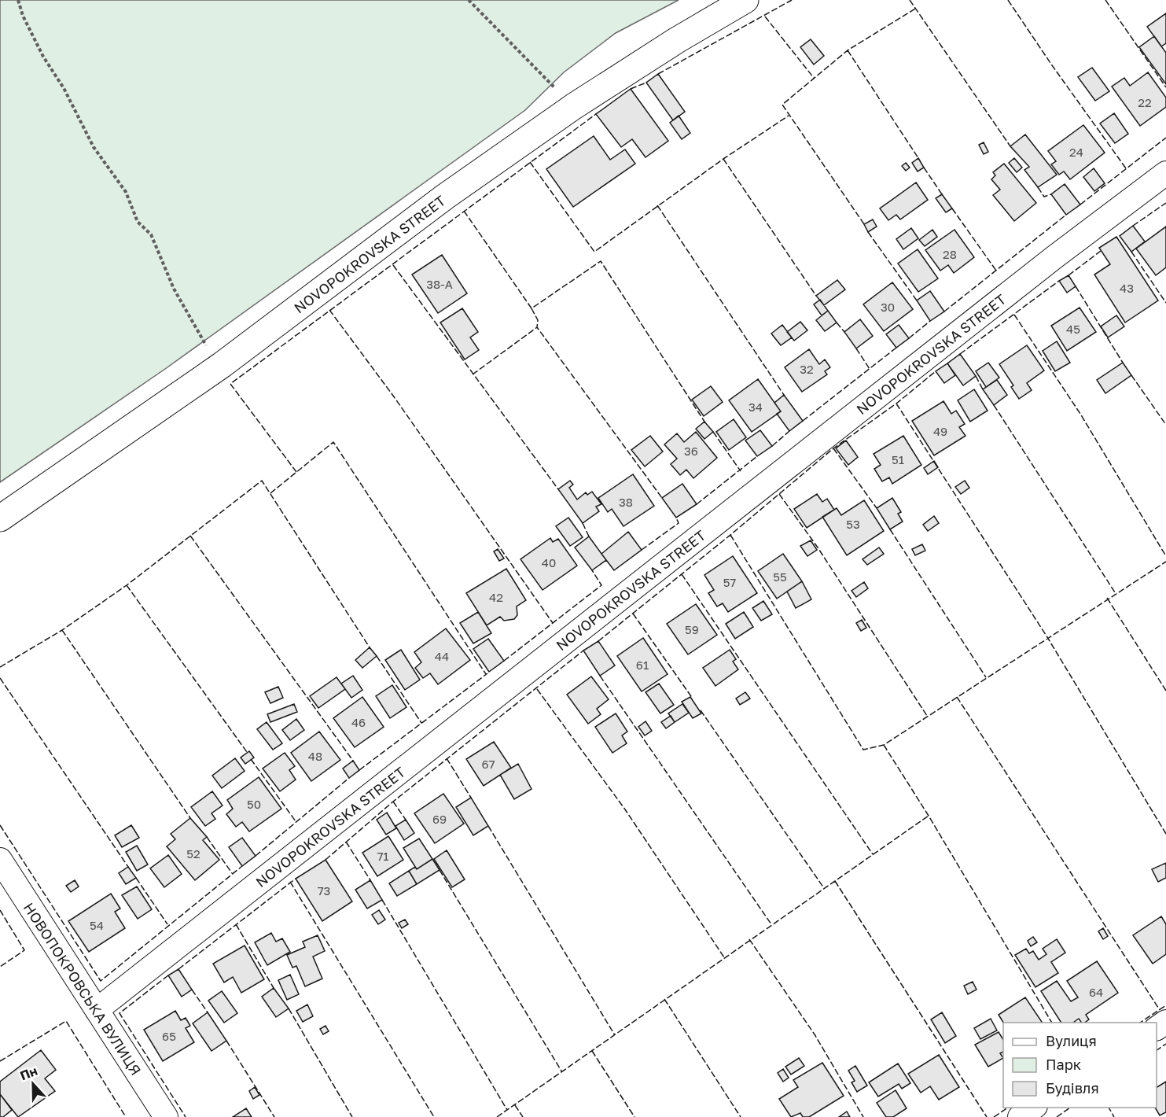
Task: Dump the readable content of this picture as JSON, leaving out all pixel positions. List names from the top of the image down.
{
  "streets": {
    "street": ["NOVOPOKROVSKA STREET", "НОВОПОКРОВСЬКА ВУЛИЦЯ"]
  },
  "crossings": [
    ["NOVOPOKROVSKA STREET", "НОВОПОКРОВСЬКА ВУЛИЦЯ"]
  ],
  "house_numbers": [
    "22",
    "24",
    "28",
    "38-А",
    "43",
    "30",
    "45",
    "32",
    "34",
    "49",
    "36",
    "51",
    "38",
    "53",
    "40",
    "55",
    "57",
    "42",
    "59",
    "44",
    "61",
    "46",
    "48",
    "67",
    "50",
    "69",
    "52",
    "71",
    "73",
    "54",
    "64",
    "65"
  ],
  "legend": ["Вулиця", "Парк", "Будівля"],
  "north": "top"
}
